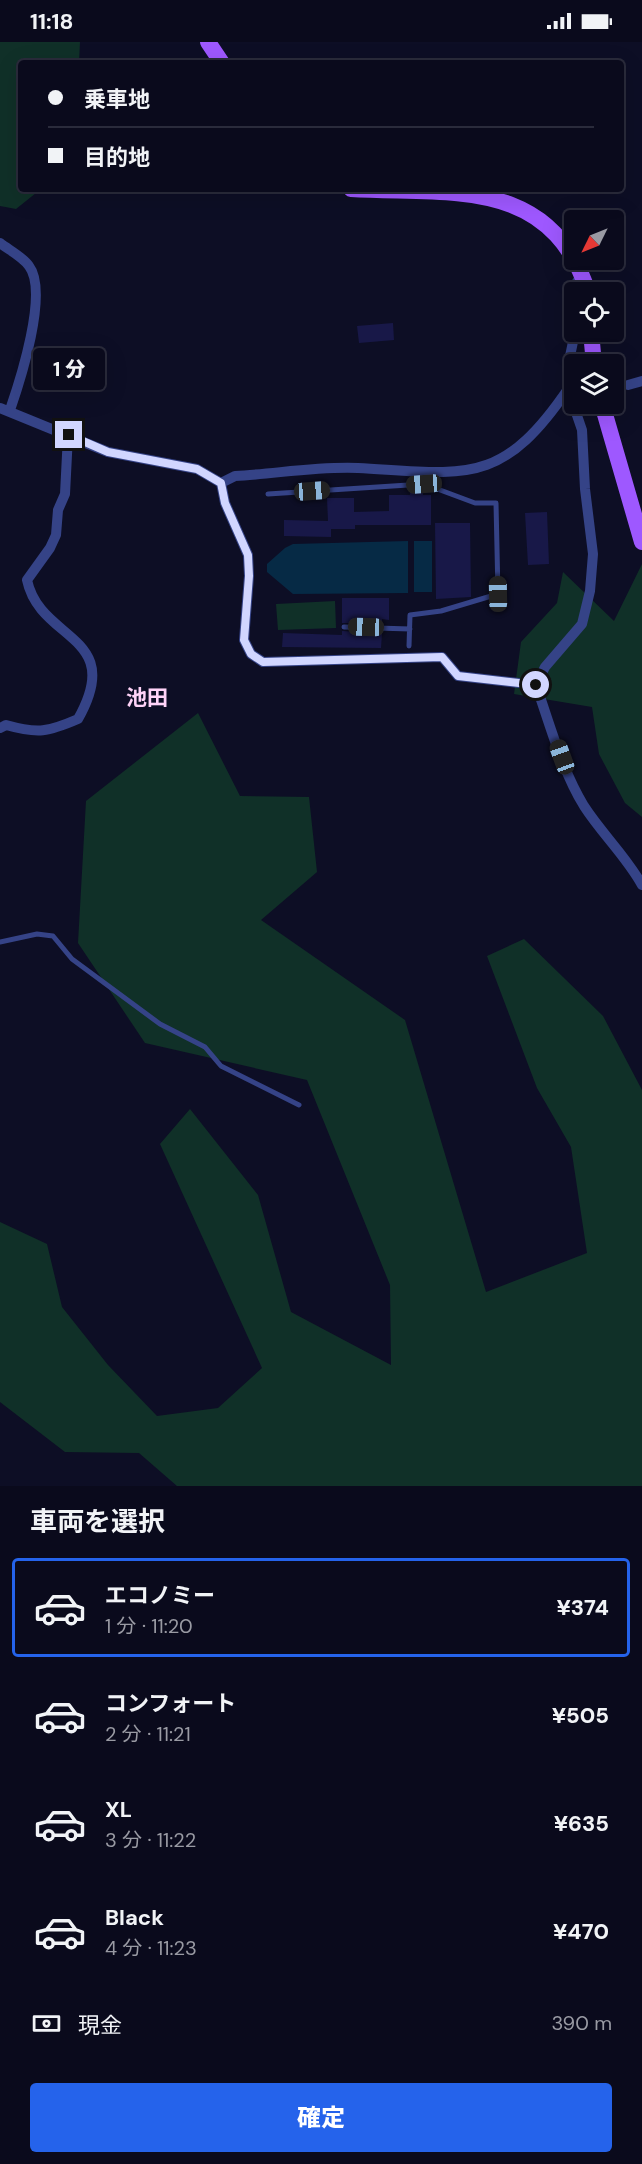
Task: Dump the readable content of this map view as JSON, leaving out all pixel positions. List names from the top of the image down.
{
  "districts": ["池田"],
  "north": "bottom left",
  "page": {
    "status": "11:18",
    "banner": ["乗車地", "目的地"],
    "bubble": "1 分",
    "heading": "車両を選択",
    "list": [
      {
        "name": "エコノミー",
        "note": "1 分 · 11:20",
        "value": "¥374"
      },
      {
        "name": "コンフォート",
        "note": "2 分 · 11:21",
        "value": "¥505"
      },
      {
        "name": "XL",
        "note": "3 分 · 11:22",
        "value": "¥635"
      },
      {
        "name": "Black",
        "note": "4 分 · 11:23",
        "value": "¥470"
      }
    ],
    "pay": ["現金", "390 m"],
    "buttons": "確定"
  }
}
